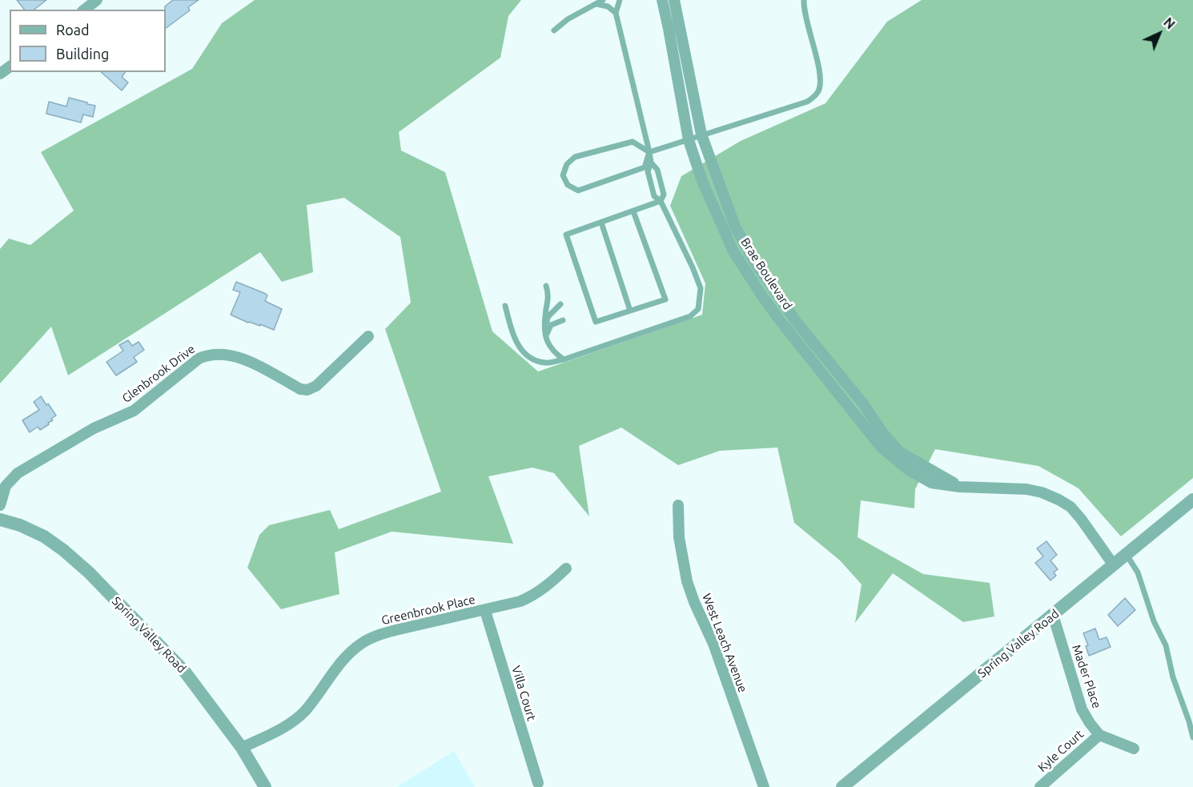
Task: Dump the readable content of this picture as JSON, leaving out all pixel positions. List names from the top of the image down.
{
  "streets": {
    "street": [
      "Brae Boulevard",
      "Glenbrook Drive",
      "Greenbrook Place",
      "Spring Valley Road",
      "West Leach Avenue",
      "Mader Place",
      "Villa Court",
      "Kyle Court"
    ]
  },
  "crossings": [
    ["Brae Boulevard", "Spring Valley Road"],
    ["Greenbrook Place", "Spring Valley Road"],
    ["Greenbrook Place", "Villa Court"],
    ["Spring Valley Road", "Mader Place"],
    ["Mader Place", "Kyle Court"]
  ],
  "legend": ["Road", "Building"],
  "north": "top right"
}
